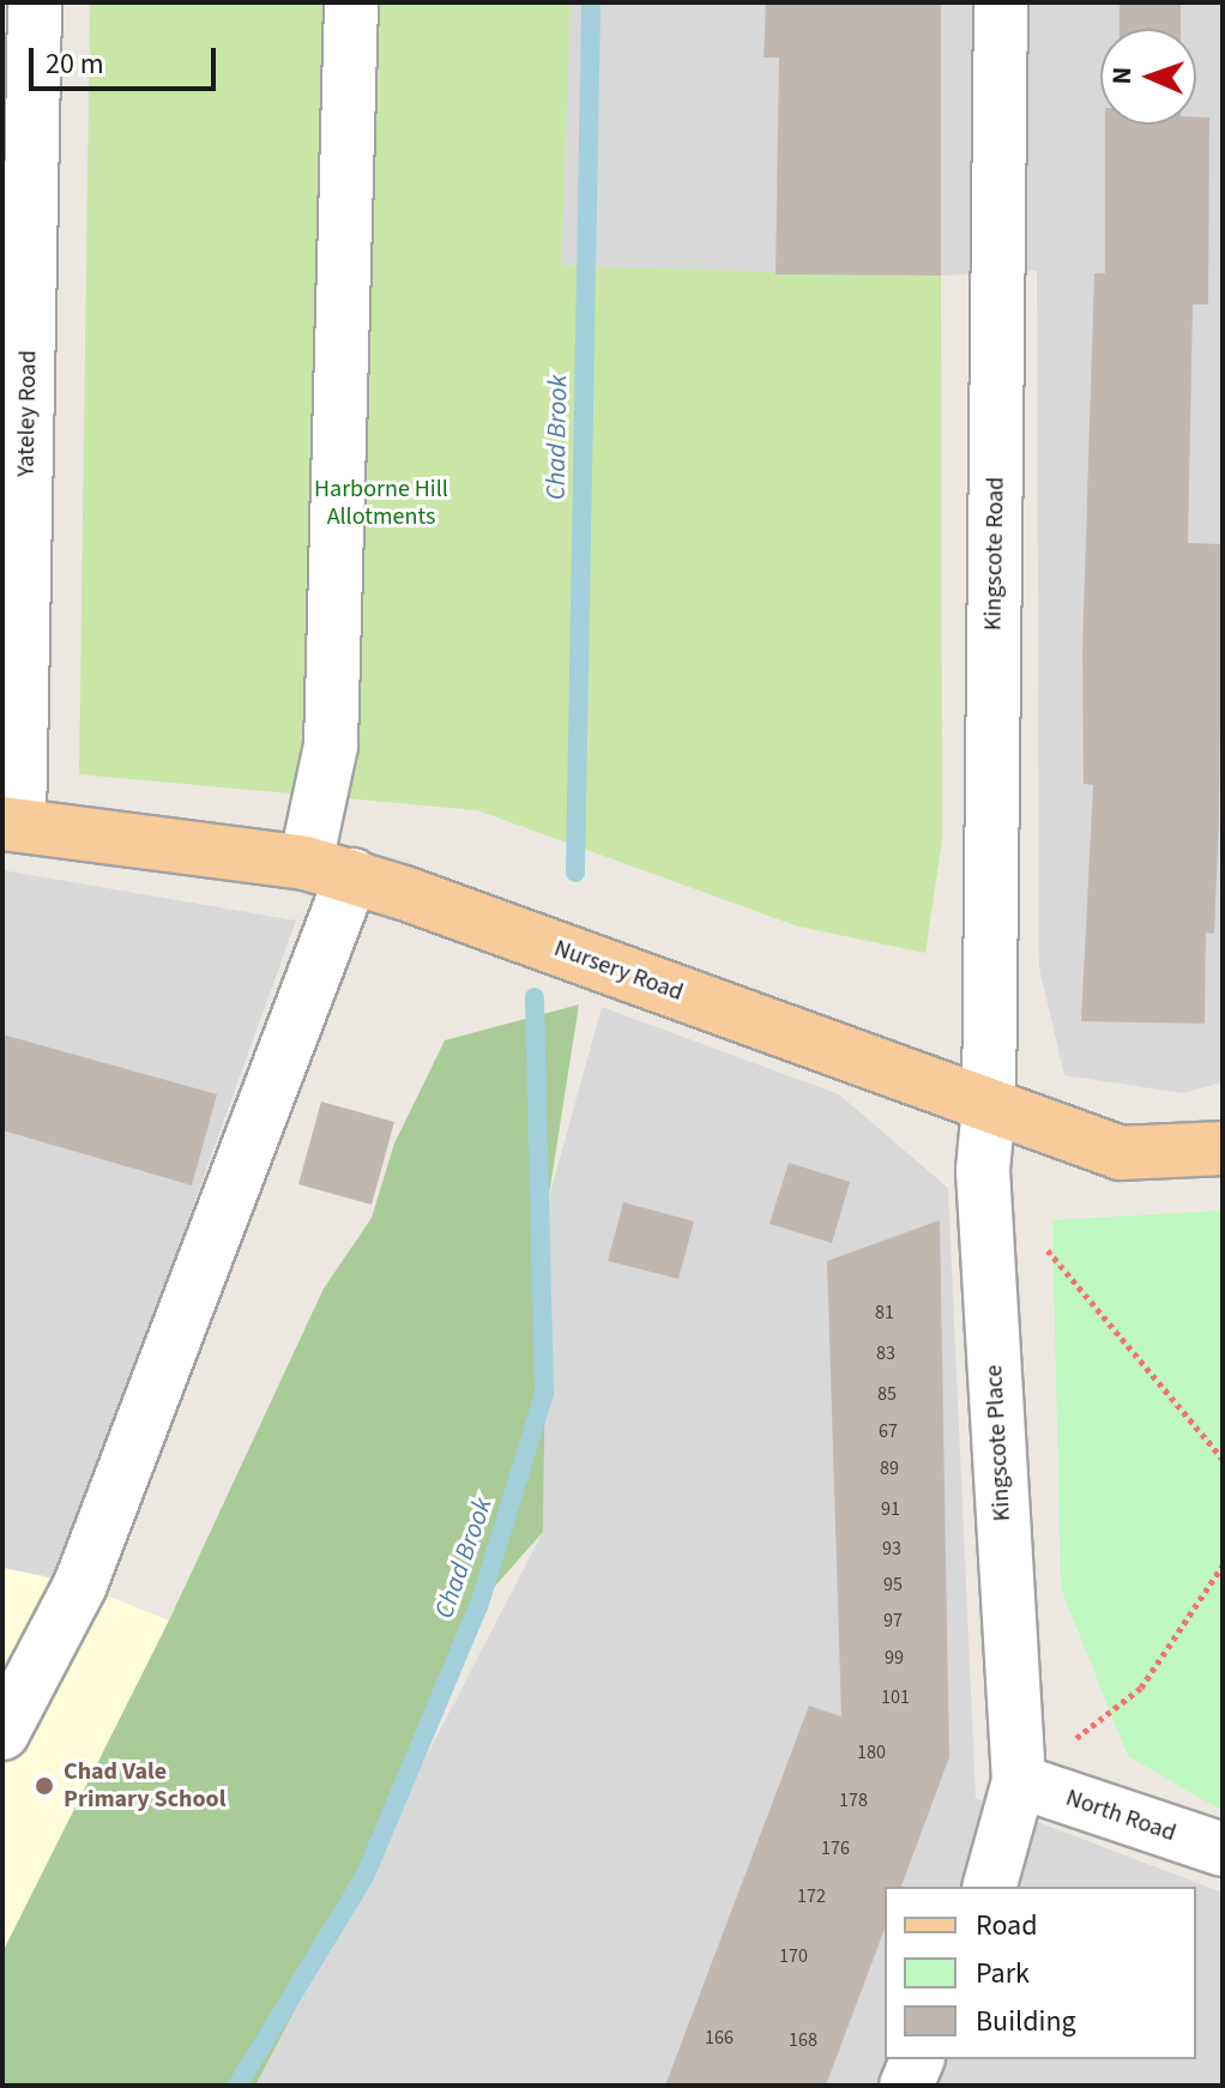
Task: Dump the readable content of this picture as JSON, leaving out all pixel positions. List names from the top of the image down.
{
  "streets": {
    "main road": ["Nursery Road"],
    "street": [
      "Yateley Road",
      "Kingscote Road",
      "Kingscote Place",
      "North Road"
    ]
  },
  "crossings": [
    ["Yateley Road", "Nursery Road"],
    ["Kingscote Road", "Nursery Road"],
    ["Kingscote Road", "Kingscote Place"],
    ["Nursery Road", "Kingscote Place"],
    ["Kingscote Place", "North Road"]
  ],
  "water": ["Chad Brook"],
  "parks": ["Harborne Hill Allotments"],
  "places": ["Chad Vale Primary School"],
  "house_numbers": [
    "81",
    "83",
    "85",
    "67",
    "89",
    "91",
    "93",
    "95",
    "97",
    "99",
    "101",
    "180",
    "178",
    "176",
    "172",
    "170",
    "166",
    "168"
  ],
  "legend": ["Road", "Park", "Building"],
  "scale_bar": "20 m",
  "north": "left"
}
